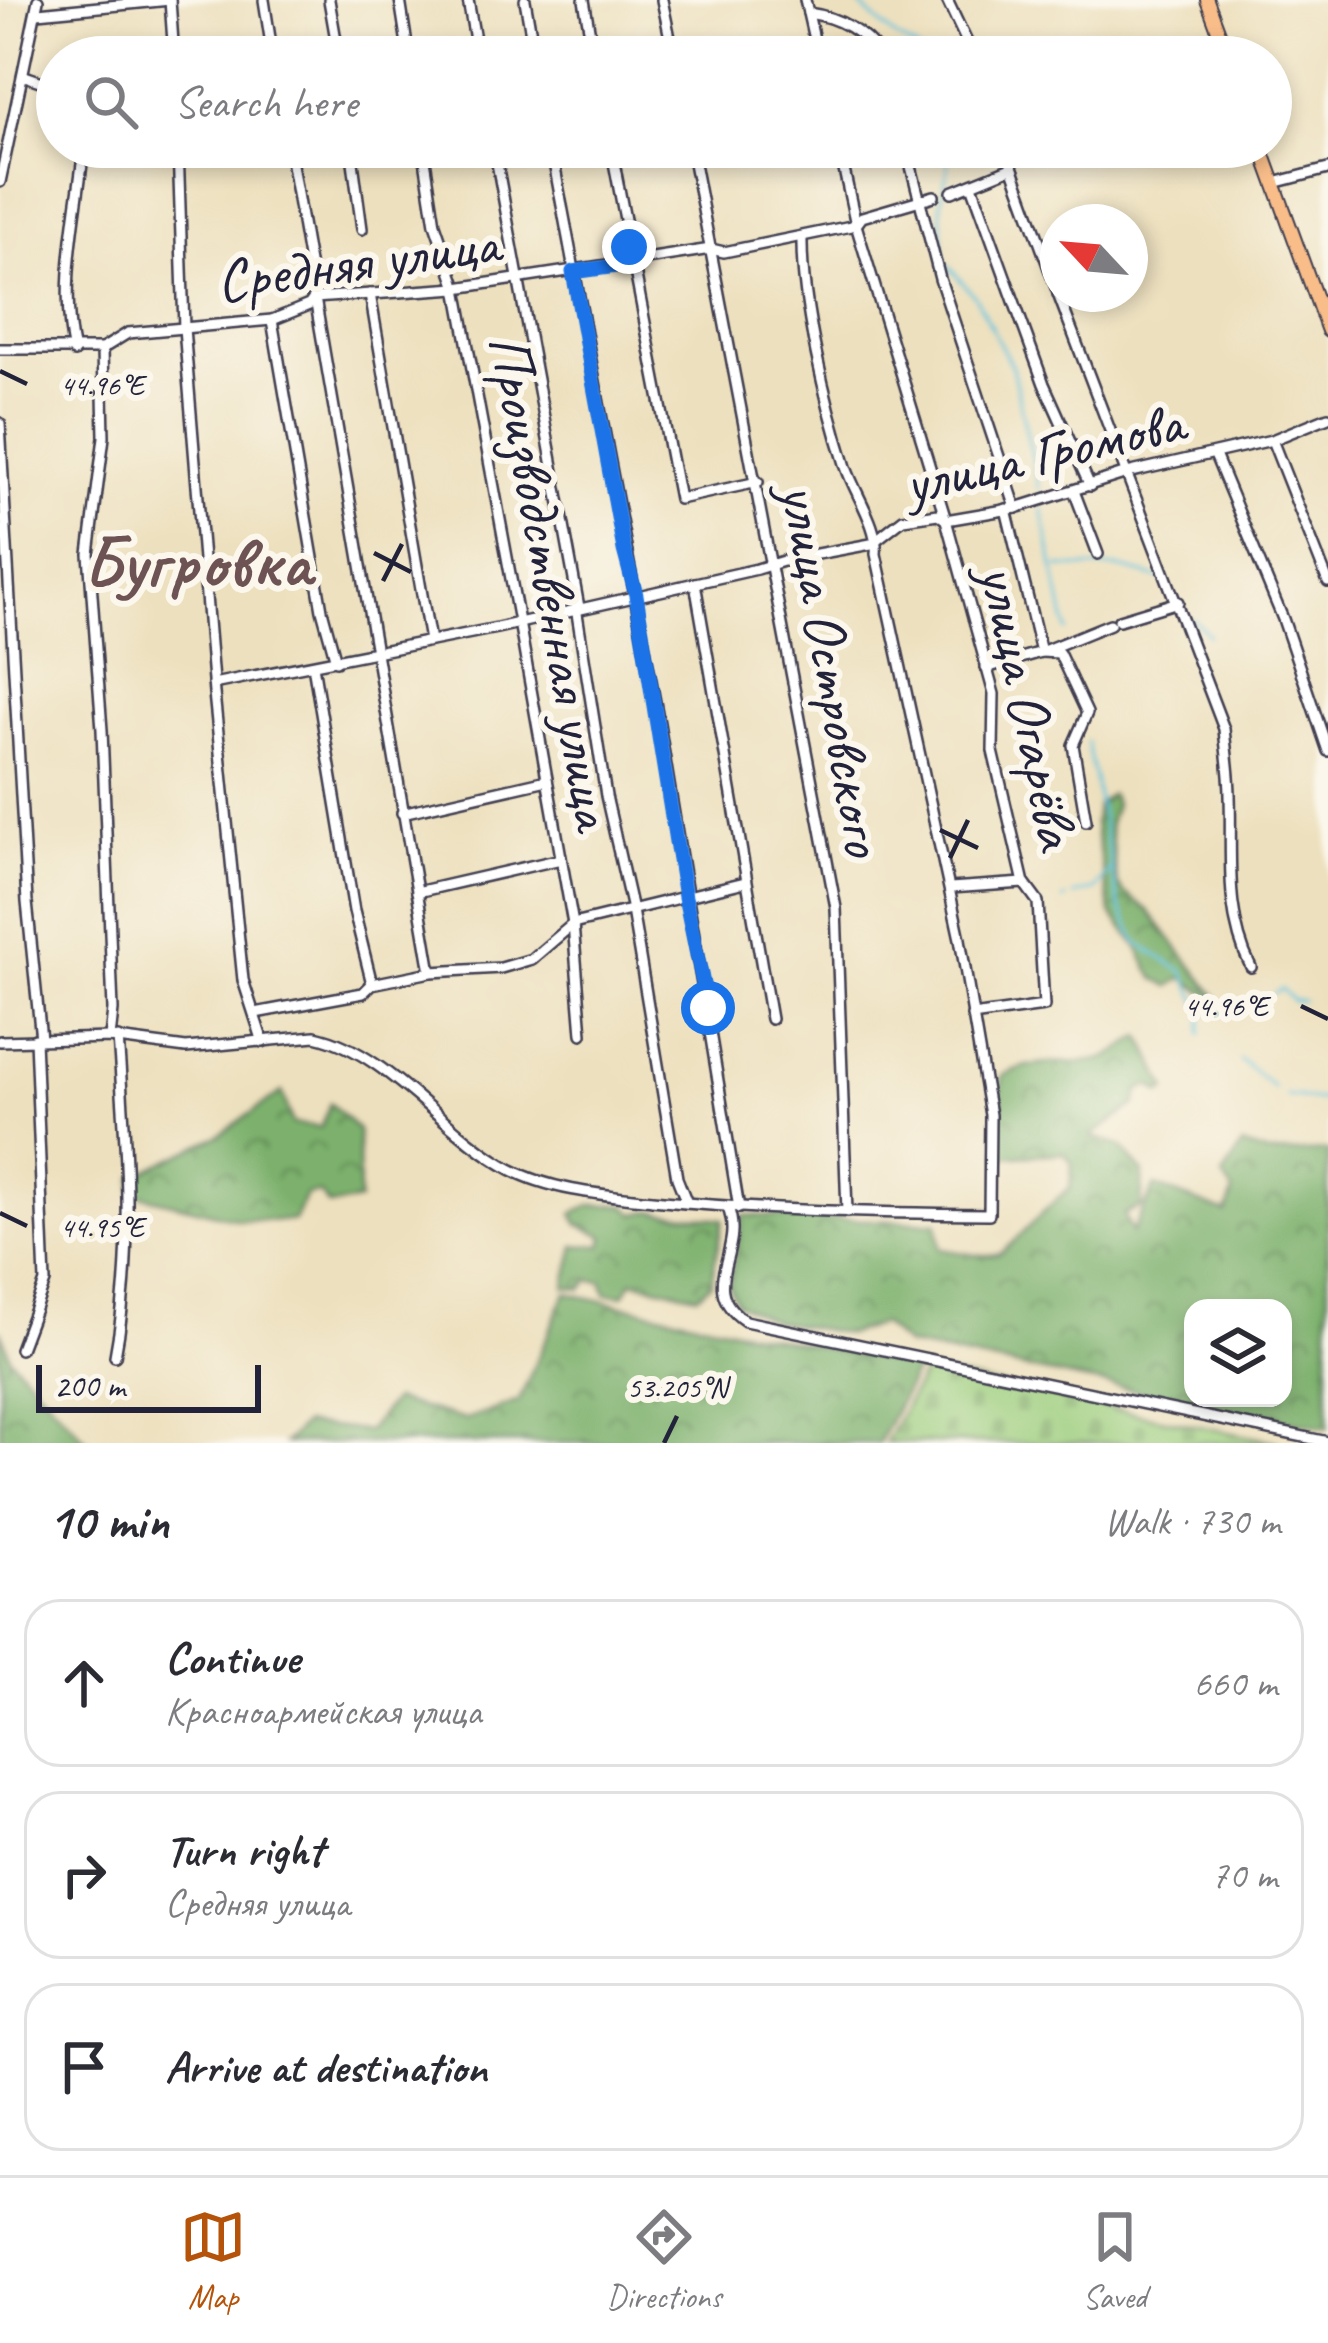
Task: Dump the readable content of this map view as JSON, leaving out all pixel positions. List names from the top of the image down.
{
  "streets": {
    "street": [
      "Средняя улица",
      "улица Громова",
      "Производственная улица",
      "улица Островского",
      "улица Огарёва"
    ]
  },
  "crossings": [
    ["Средняя улица", "Производственная улица"],
    ["Средняя улица", "улица Островского"],
    ["Средняя улица", "улица Огарёва"],
    ["улица Громова", "Производственная улица"],
    ["улица Громова", "улица Островского"],
    ["улица Громова", "улица Огарёва"]
  ],
  "districts": ["Бугровка"],
  "scale_bar": "200 m",
  "north": "top left",
  "page": {
    "search": "Search here",
    "scale": "200 m",
    "heading": ["10 min", "Walk · 730 m"],
    "list": [
      ["Continue", "Красноармейская улица", "660 m"],
      ["Turn right", "Средняя улица", "70 m"],
      "Arrive at destination"
    ],
    "nav": ["Map", "Directions", "Saved"]
  },
  "coordinates": ["44.96°E", "44.95°E", "53.205°N"]
}
